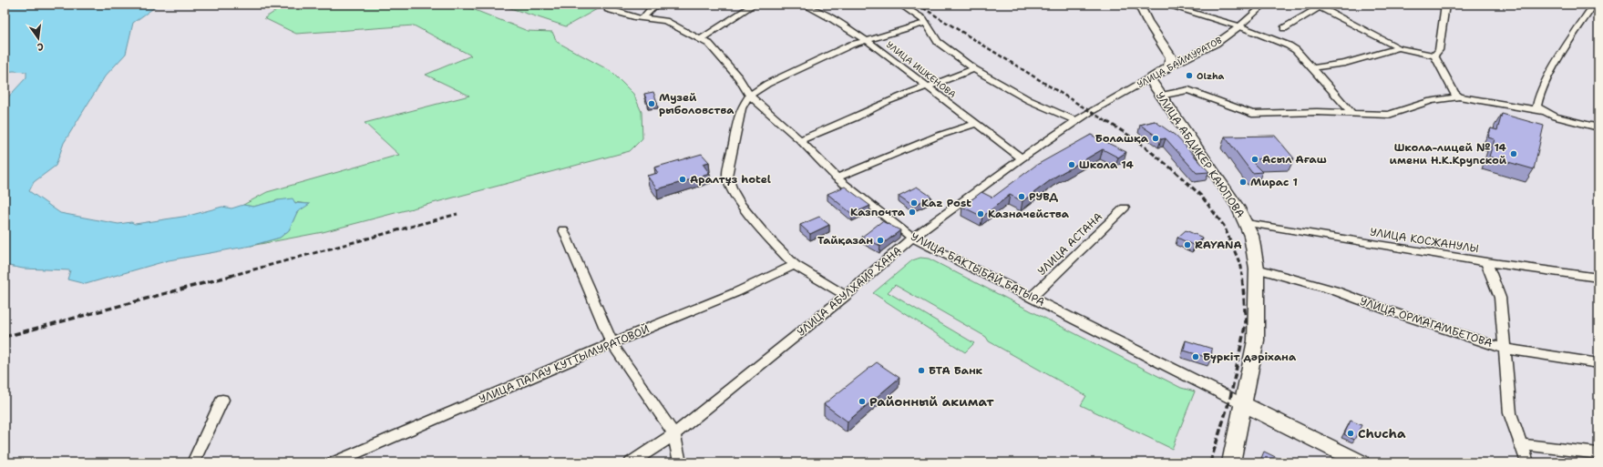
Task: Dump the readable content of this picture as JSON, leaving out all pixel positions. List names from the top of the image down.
{
  "streets": {
    "street": [
      "УЛИЦА БАЙМУРАТОВ",
      "УЛИЦА ИШКЕНОВА",
      "УЛИЦА АБДИКЕР КАЮПОВА",
      "УЛИЦА КОСЖАНУЛЫ",
      "УЛИЦА АСТАНА",
      "УЛИЦА БАКТЫБАЙ БАТЫРА",
      "УЛИЦА АБУЛХАИР ХАНА",
      "УЛИЦА ОРМАГАМБЕТОВА",
      "УЛИЦА ПАЛАУ КУТТЫМУРАТОВОЙ"
    ]
  },
  "crossings": [
    ["УЛИЦА БАЙМУРАТОВ", "УЛИЦА АБДИКЕР КАЮПОВА"],
    ["УЛИЦА БАЙМУРАТОВ", "УЛИЦА АБУЛХАИР ХАНА"],
    ["УЛИЦА ИШКЕНОВА", "УЛИЦА АБУЛХАИР ХАНА"],
    ["УЛИЦА АБДИКЕР КАЮПОВА", "УЛИЦА КОСЖАНУЛЫ"],
    ["УЛИЦА АБДИКЕР КАЮПОВА", "УЛИЦА БАКТЫБАЙ БАТЫРА"],
    ["УЛИЦА АБДИКЕР КАЮПОВА", "УЛИЦА ОРМАГАМБЕТОВА"],
    ["УЛИЦА АСТАНА", "УЛИЦА БАКТЫБАЙ БАТЫРА"],
    ["УЛИЦА БАКТЫБАЙ БАТЫРА", "УЛИЦА АБУЛХАИР ХАНА"]
  ],
  "places": [
    "Olzha",
    "Музей рыболовства",
    "Болашқа",
    "Школа-лицей № 14 имени Н.К.Крупской",
    "Асыл Ағаш",
    "Школа 14",
    "Аралтұз hotel",
    "Мирас 1",
    "РУВД",
    "Kaz Post",
    "Казпочта",
    "Казначейства",
    "Тайқазан",
    "RAYANA",
    "Бүркіт дәріхана",
    "БТА Банк",
    "Районный акимат",
    "Chucha"
  ],
  "north": "bottom"
}
